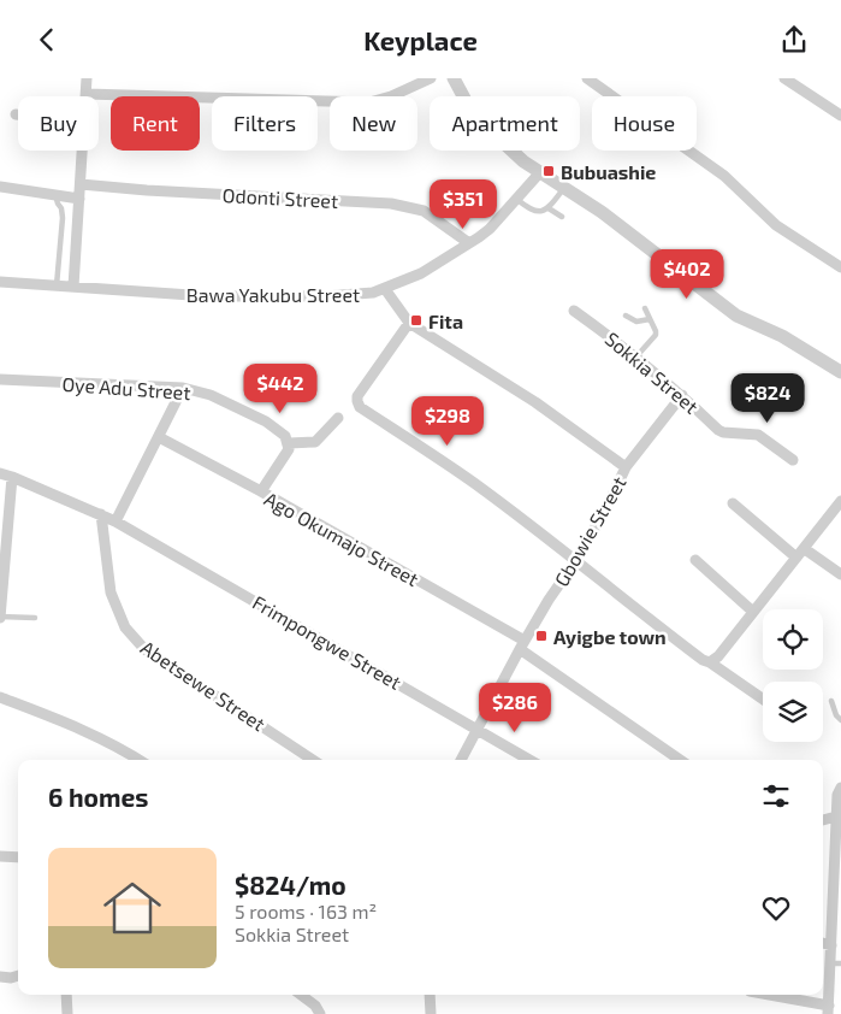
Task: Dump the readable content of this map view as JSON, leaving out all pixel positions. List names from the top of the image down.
{
  "streets": {
    "street": [
      "Odonti Street",
      "Bawa Yakubu Street",
      "Sokkia Street",
      "Oye Adu Street",
      "Gbowie Street",
      "Ago Okumajo Street",
      "Frimpongwe Street",
      "Abetsewe Street"
    ]
  },
  "crossings": [
    ["Odonti Street", "Bawa Yakubu Street"],
    ["Bawa Yakubu Street", "Gbowie Street"],
    ["Gbowie Street", "Ago Okumajo Street"],
    ["Gbowie Street", "Frimpongwe Street"],
    ["Frimpongwe Street", "Abetsewe Street"]
  ],
  "places": {
    "transit": ["Bubuashie", "Fita", "Ayigbe town"]
  },
  "page": {
    "header": "Keyplace",
    "chip": [
      "Buy",
      "Rent",
      "Filters",
      "New",
      "Apartment",
      "House"
    ],
    "price": [
      "$351",
      "$402",
      "$442",
      "$824",
      "$298",
      "$286"
    ],
    "heading": "6 homes",
    "list": [
      {
        "name": "$824/mo",
        "note": "5 rooms · 163 m² · Sokkia Street"
      }
    ]
  }
}
